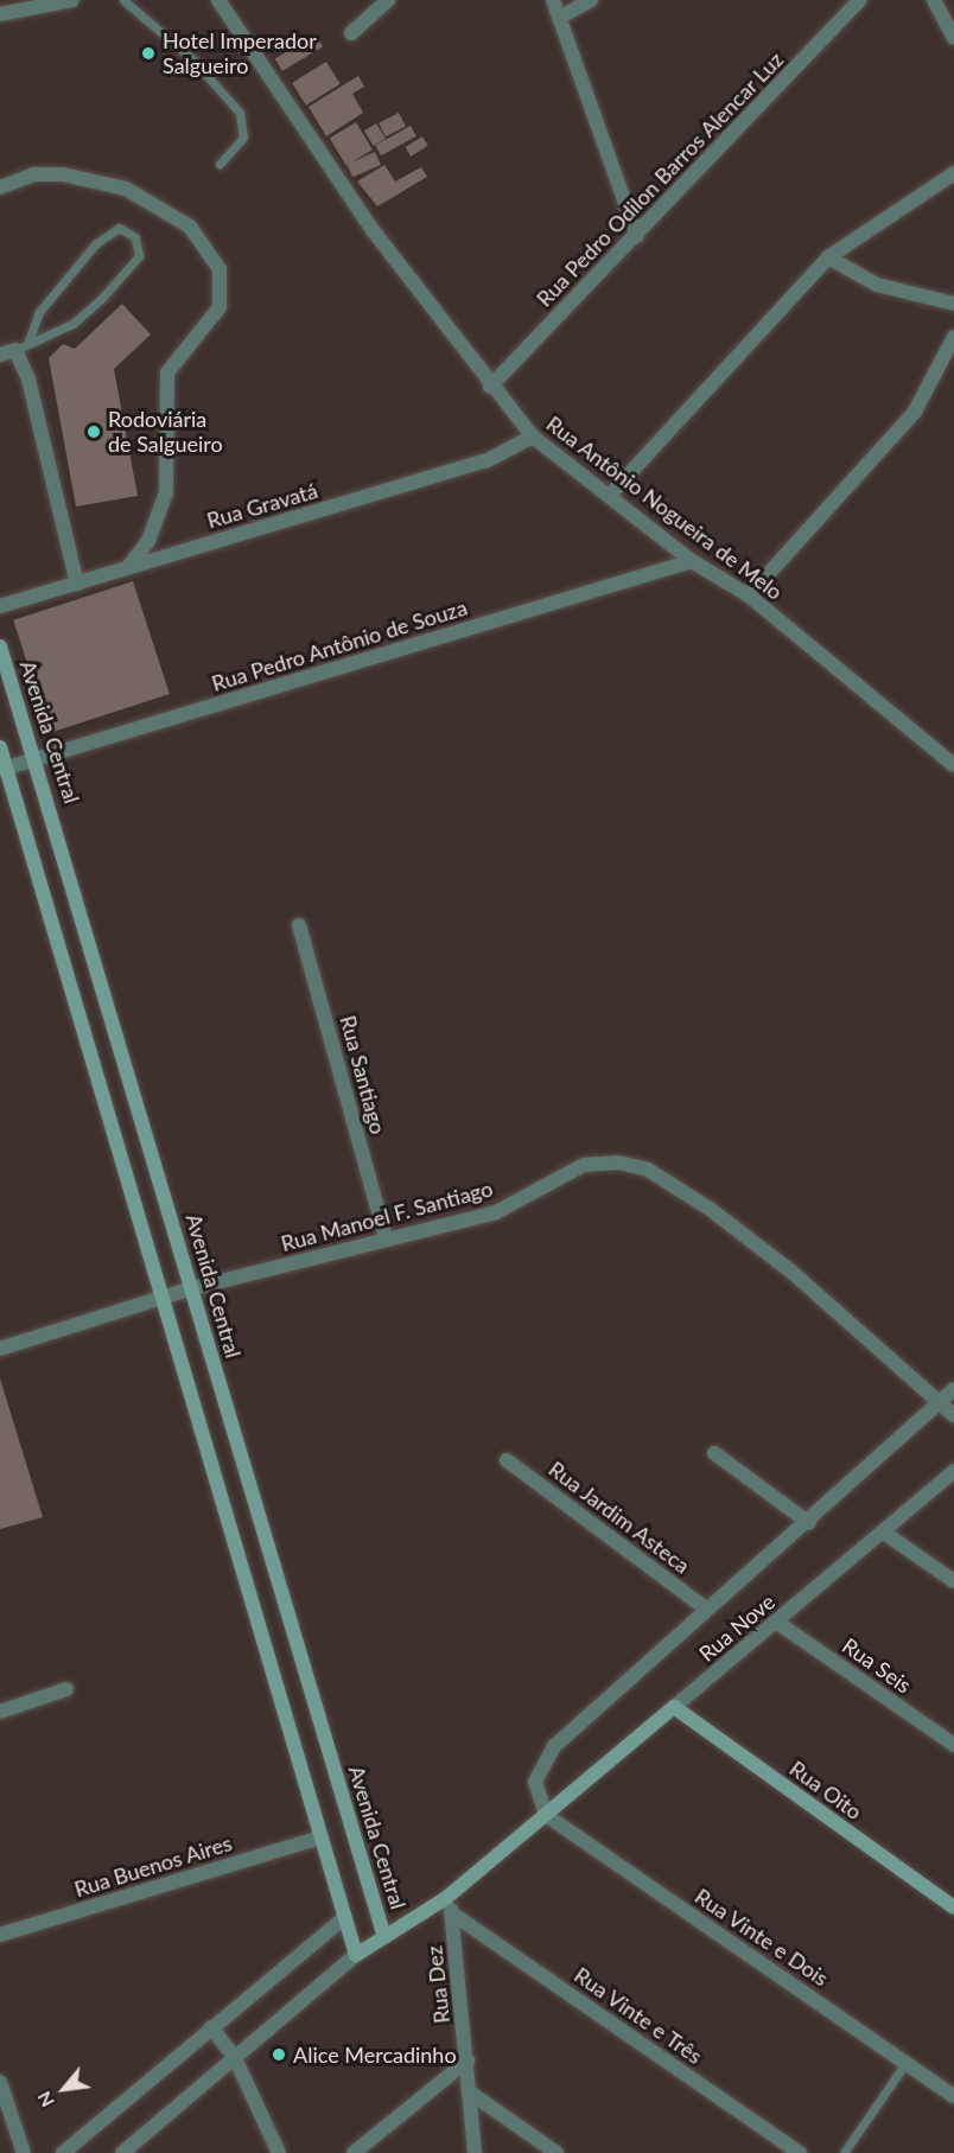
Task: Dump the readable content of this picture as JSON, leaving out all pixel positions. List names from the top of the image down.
{
  "streets": {
    "street": [
      "Rua Pedro Odilon Barros Alencar Luz",
      "Rua Gravatá",
      "Rua Antônio Nogueira de Melo",
      "Rua Pedro Antônio de Souza",
      "Avenida Central",
      "Rua Santiago",
      "Rua Manoel F. Santiago",
      "Rua Jardim Asteca",
      "Rua Nove",
      "Rua Seis",
      "Rua Oito",
      "Rua Buenos Aires",
      "Rua Vinte e Dois",
      "Rua Dez",
      "Rua Vinte e Três"
    ]
  },
  "crossings": [
    ["Rua Pedro Odilon Barros Alencar Luz", "Rua Antônio Nogueira de Melo"],
    ["Rua Gravatá", "Rua Antônio Nogueira de Melo"],
    ["Rua Antônio Nogueira de Melo", "Rua Pedro Antônio de Souza"],
    ["Rua Pedro Antônio de Souza", "Avenida Central"],
    ["Avenida Central", "Rua Manoel F. Santiago"],
    ["Avenida Central", "Rua Nove"],
    ["Rua Santiago", "Rua Manoel F. Santiago"],
    ["Rua Manoel F. Santiago", "Rua Nove"],
    ["Rua Jardim Asteca", "Rua Nove"],
    ["Rua Nove", "Rua Seis"],
    ["Rua Nove", "Rua Oito"],
    ["Rua Nove", "Rua Vinte e Dois"],
    ["Rua Nove", "Rua Dez"],
    ["Rua Dez", "Rua Vinte e Três"]
  ],
  "places": ["Hotel Imperador Salgueiro", "Rodoviária de Salgueiro", "Alice Mercadinho"],
  "north": "bottom left"
}
